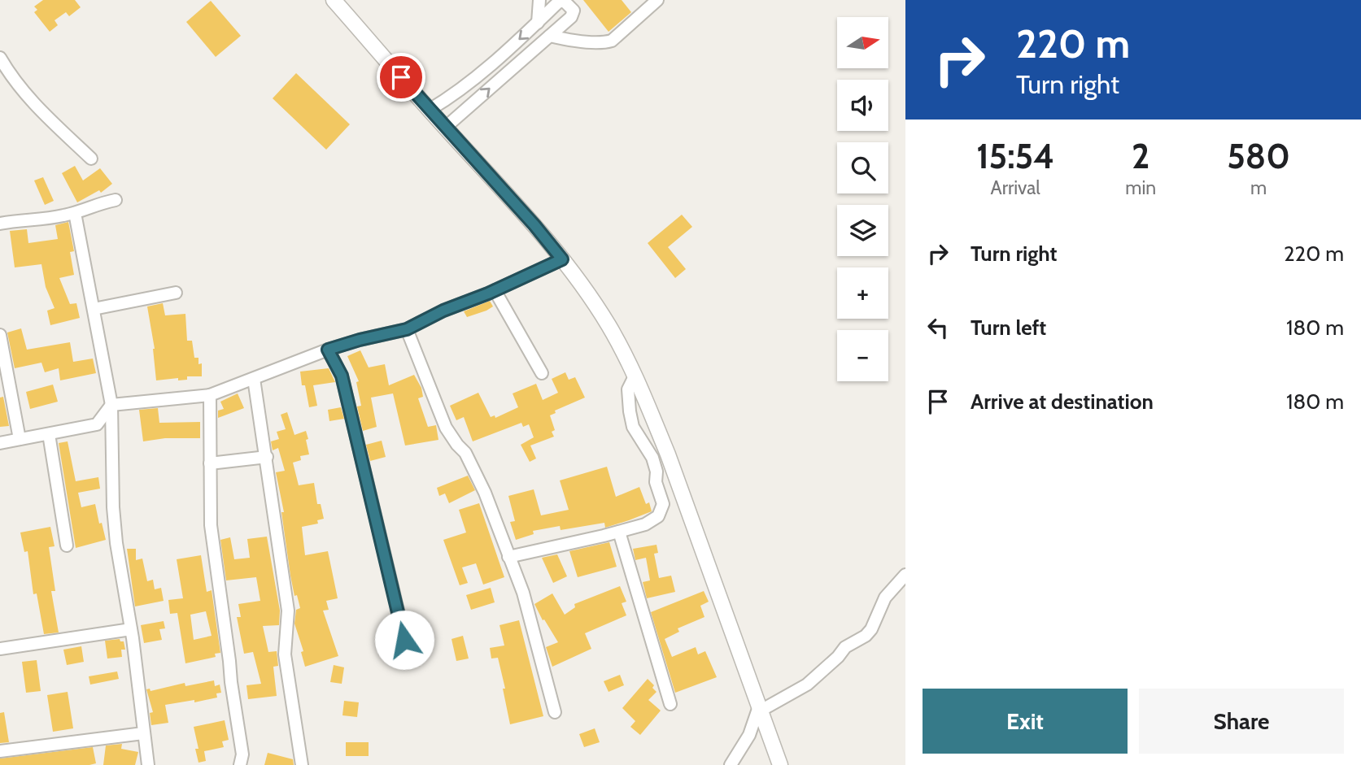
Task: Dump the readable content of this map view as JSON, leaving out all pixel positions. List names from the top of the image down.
{
  "north": "right",
  "page": {
    "turn": ["220 m", "Turn right"],
    "map_buttons": ["+", "−"],
    "eta": [
      "15:54",
      "Arrival",
      "2",
      "min",
      "580",
      "m"
    ],
    "list": [
      {
        "name": "Turn right",
        "value": "220 m"
      },
      {
        "name": "Turn left",
        "value": "180 m"
      },
      {
        "name": "Arrive at destination",
        "value": "180 m"
      }
    ],
    "buttons": ["Exit", "Share"]
  }
}
